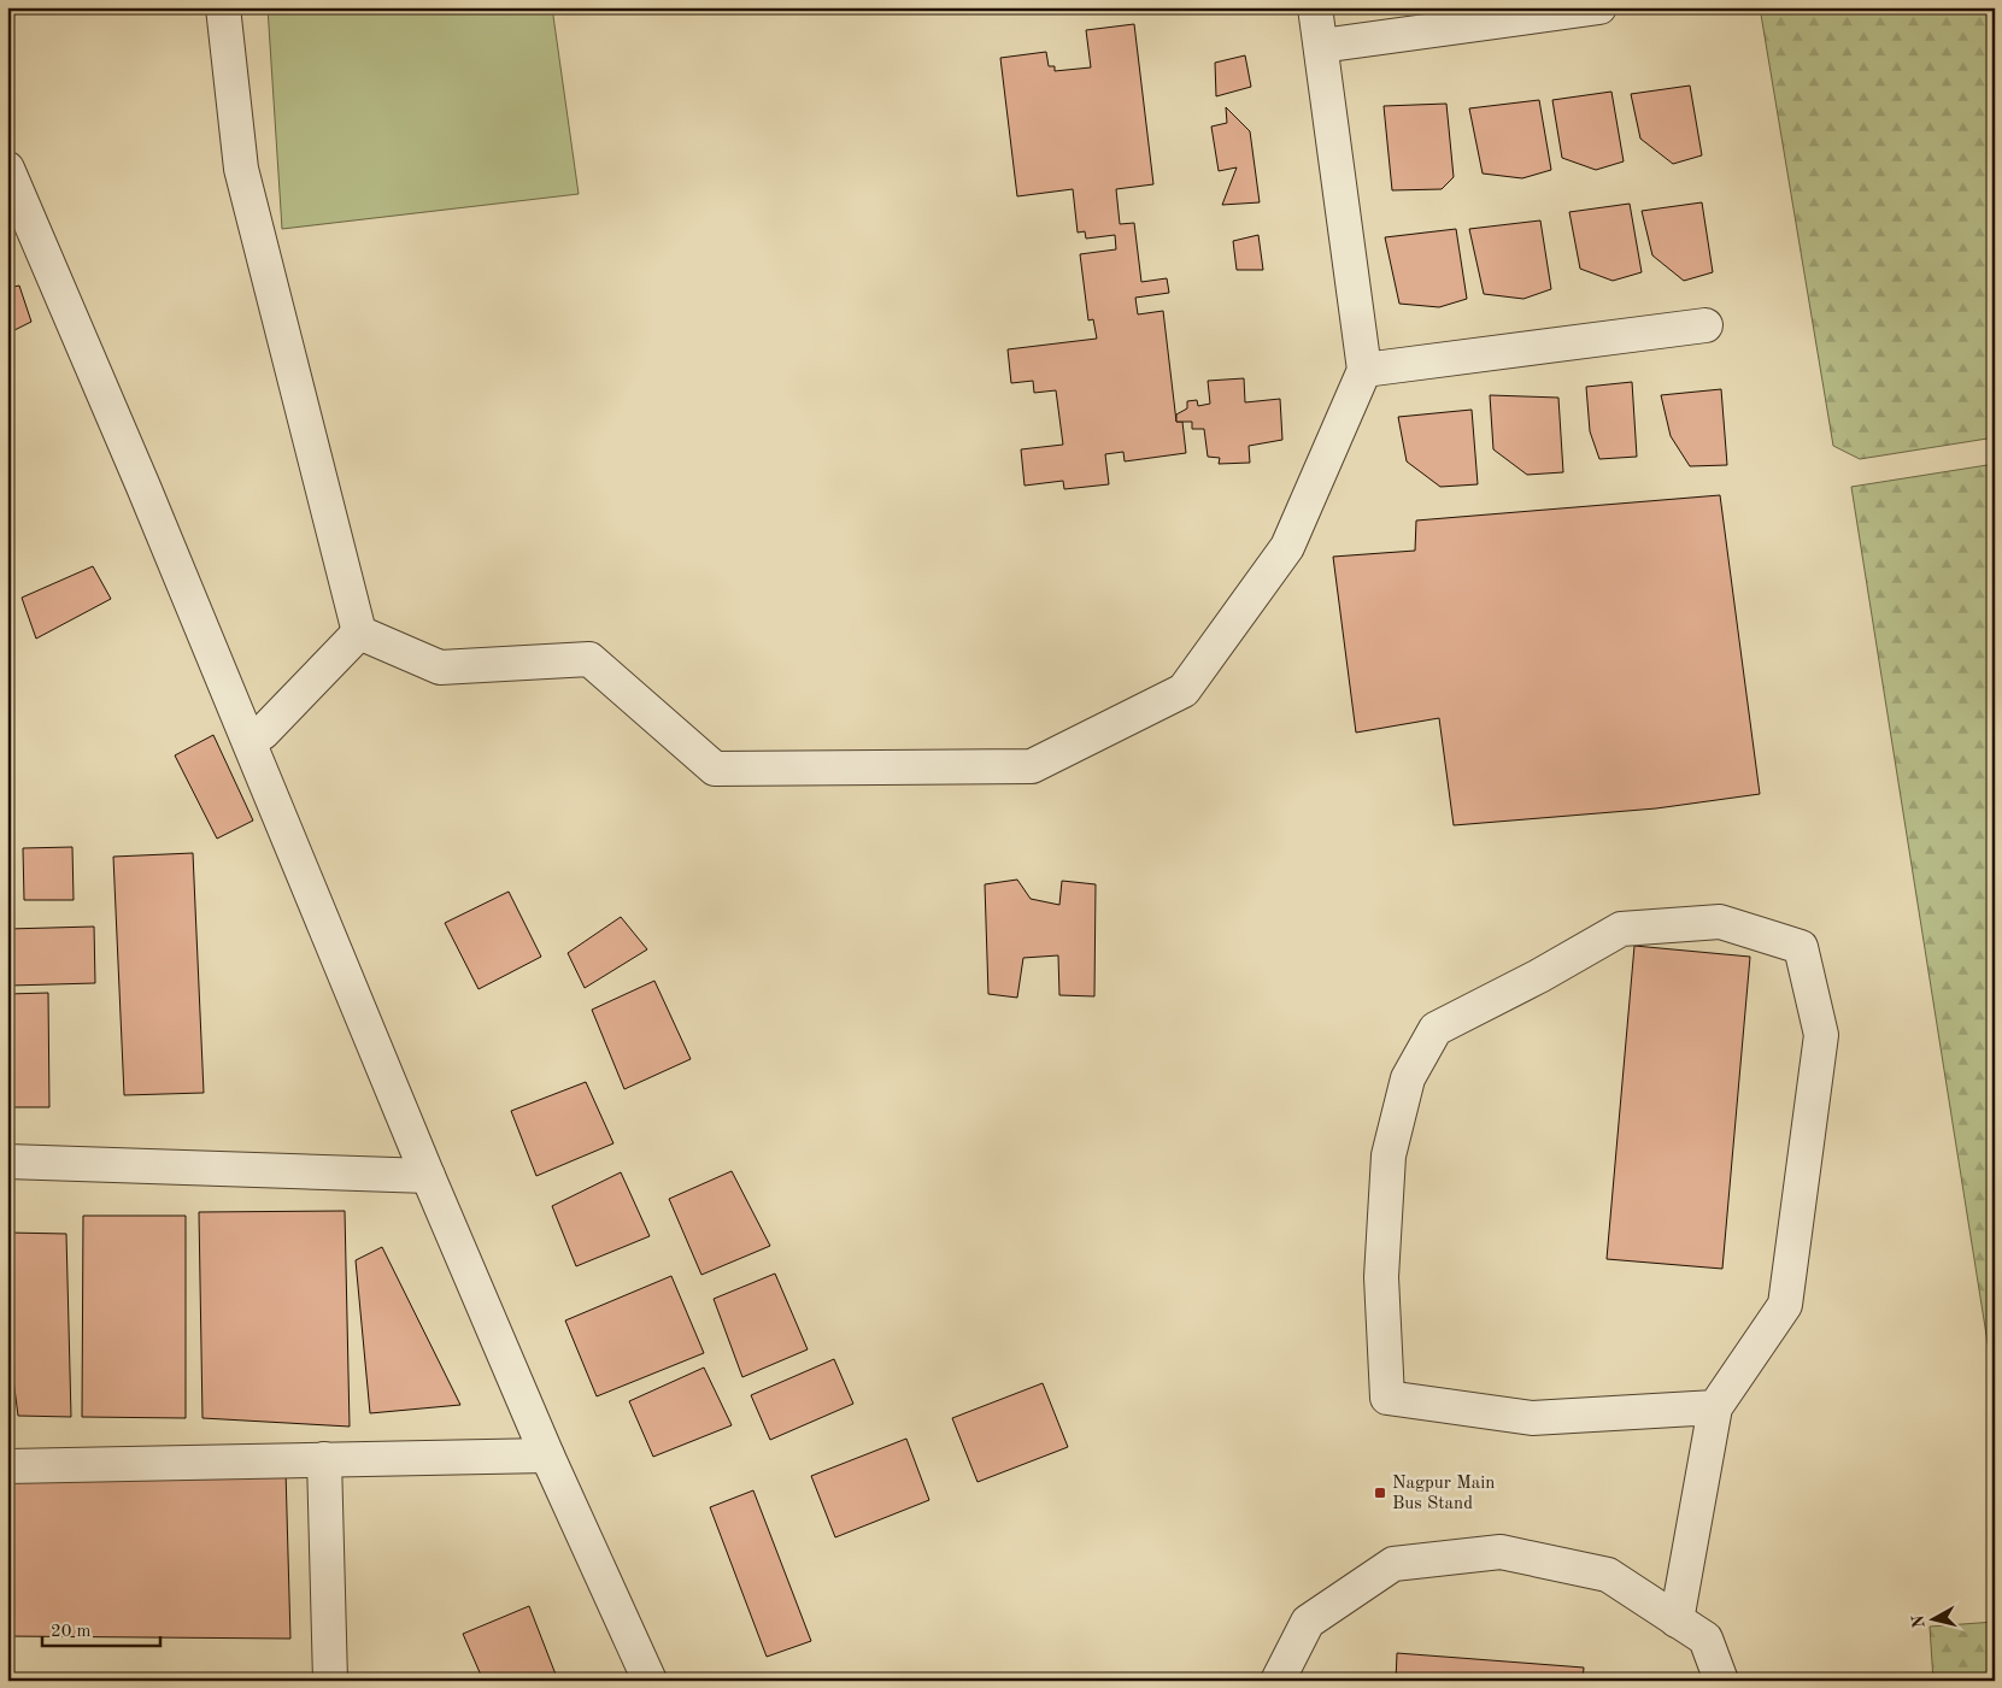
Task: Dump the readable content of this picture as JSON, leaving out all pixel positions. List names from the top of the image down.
{
  "places": {
    "transit": ["Nagpur Main Bus Stand"]
  },
  "scale_bar": "20 m",
  "north": "left"
}
